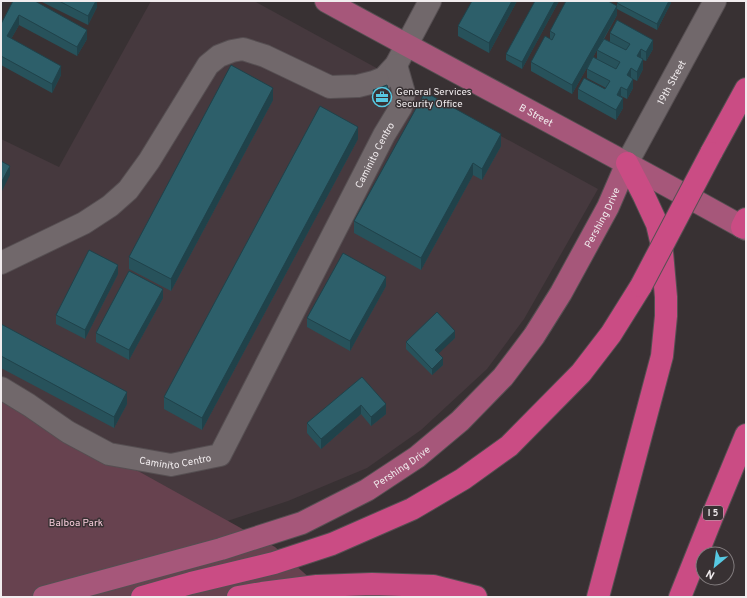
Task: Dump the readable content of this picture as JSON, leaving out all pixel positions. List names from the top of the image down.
{
  "streets": {
    "highway": ["I 5"],
    "main road": ["B Street", "Pershing Drive"],
    "street": ["19th Street", "Caminito Centro"]
  },
  "crossings": [
    ["19th Street", "B Street"],
    ["19th Street", "Pershing Drive"],
    ["B Street", "Pershing Drive"]
  ],
  "parks": ["Balboa Park"],
  "places": {
    "office": ["General Services Security Office"]
  },
  "north": "bottom left"
}
